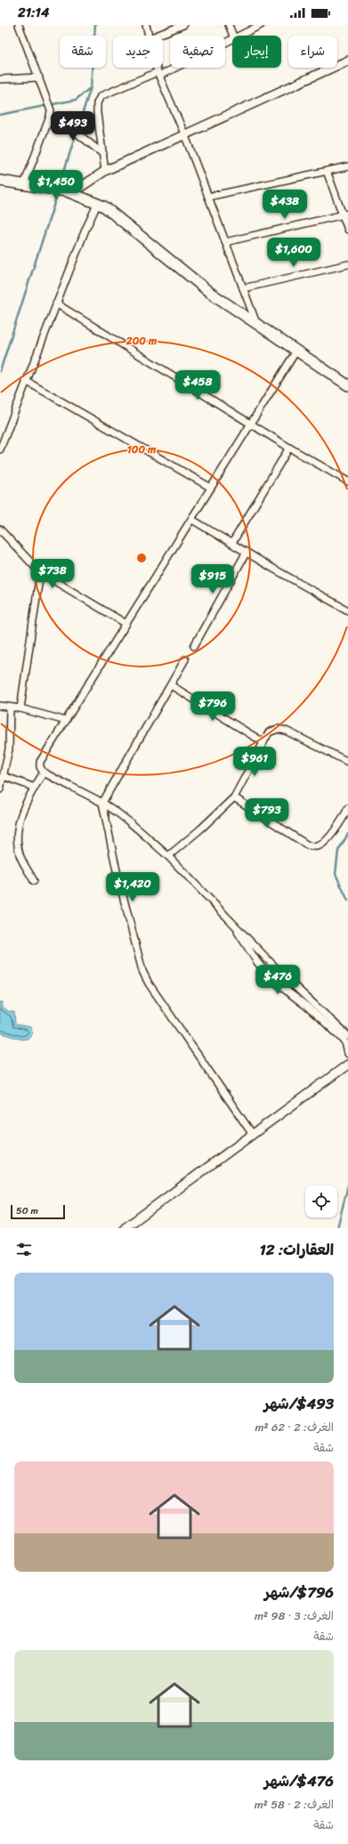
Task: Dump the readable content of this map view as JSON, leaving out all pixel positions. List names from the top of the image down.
{
  "scale_bar": "50 m",
  "page": {
    "status": "21:14",
    "chip": [
      "شراء",
      "إيجار",
      "تصفية",
      "جديد",
      "شقة"
    ],
    "price": [
      "$493",
      "$1,450",
      "$438",
      "$1,600",
      "$458",
      "$738",
      "$915",
      "$796",
      "$961",
      "$793",
      "$1,420",
      "$476"
    ],
    "scale": "50 m",
    "heading": "العقارات: 12",
    "list": [
      {
        "name": "$493/شهر",
        "note": "الغرف: 2 · 62 m² · شقة"
      },
      {
        "name": "$796/شهر",
        "note": "الغرف: 3 · 98 m² · شقة"
      },
      {
        "name": "$476/شهر",
        "note": "الغرف: 2 · 58 m² · شقة"
      }
    ]
  },
  "rings": ["200 m", "100 m"]
}
